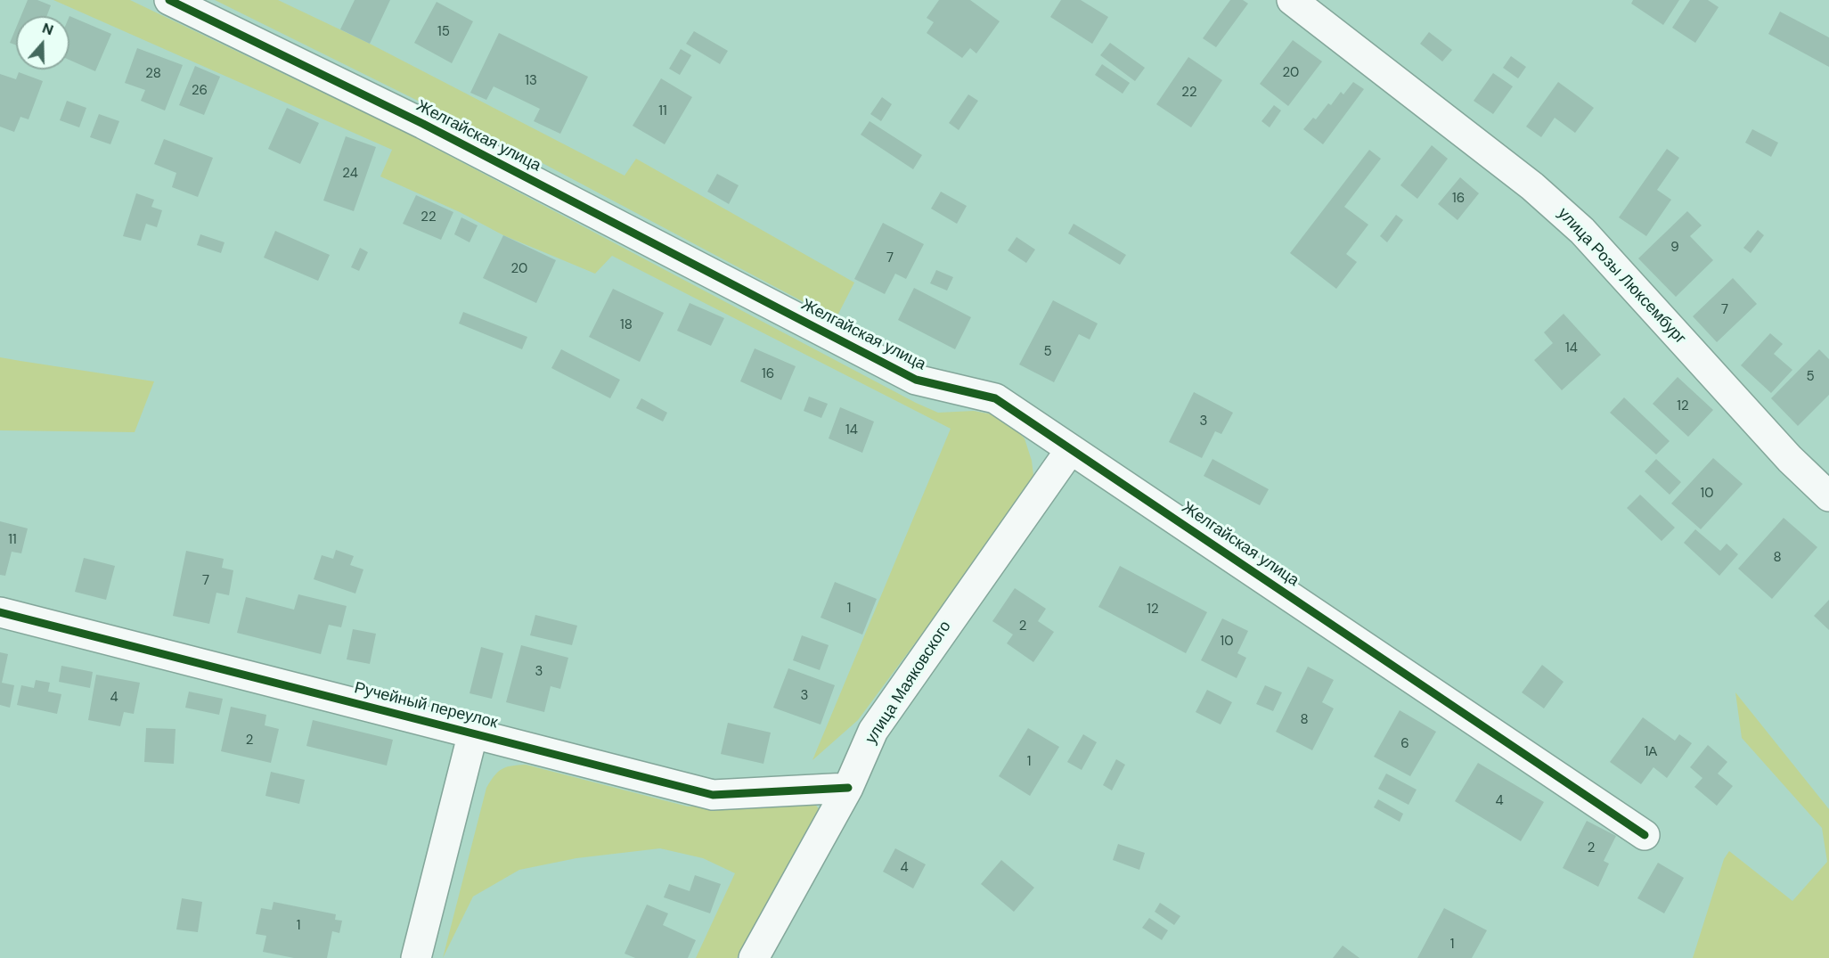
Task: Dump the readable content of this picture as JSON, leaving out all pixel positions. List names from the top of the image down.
{
  "streets": {
    "street": [
      "Желгайская улица",
      "улица Розы Люксембург",
      "улица Маяковского",
      "Ручейный переулок"
    ]
  },
  "crossings": [
    ["Желгайская улица", "улица Маяковского"],
    ["улица Маяковского", "Ручейный переулок"]
  ],
  "house_numbers": [
    "15",
    "20",
    "28",
    "13",
    "26",
    "22",
    "11",
    "24",
    "16",
    "22",
    "9",
    "7",
    "20",
    "7",
    "18",
    "14",
    "5",
    "16",
    "5",
    "12",
    "3",
    "14",
    "10",
    "11",
    "8",
    "7",
    "1",
    "12",
    "2",
    "10",
    "3",
    "3",
    "4",
    "8",
    "2",
    "6",
    "1А",
    "1",
    "4",
    "2",
    "4",
    "1",
    "1"
  ],
  "north": "top"
}
